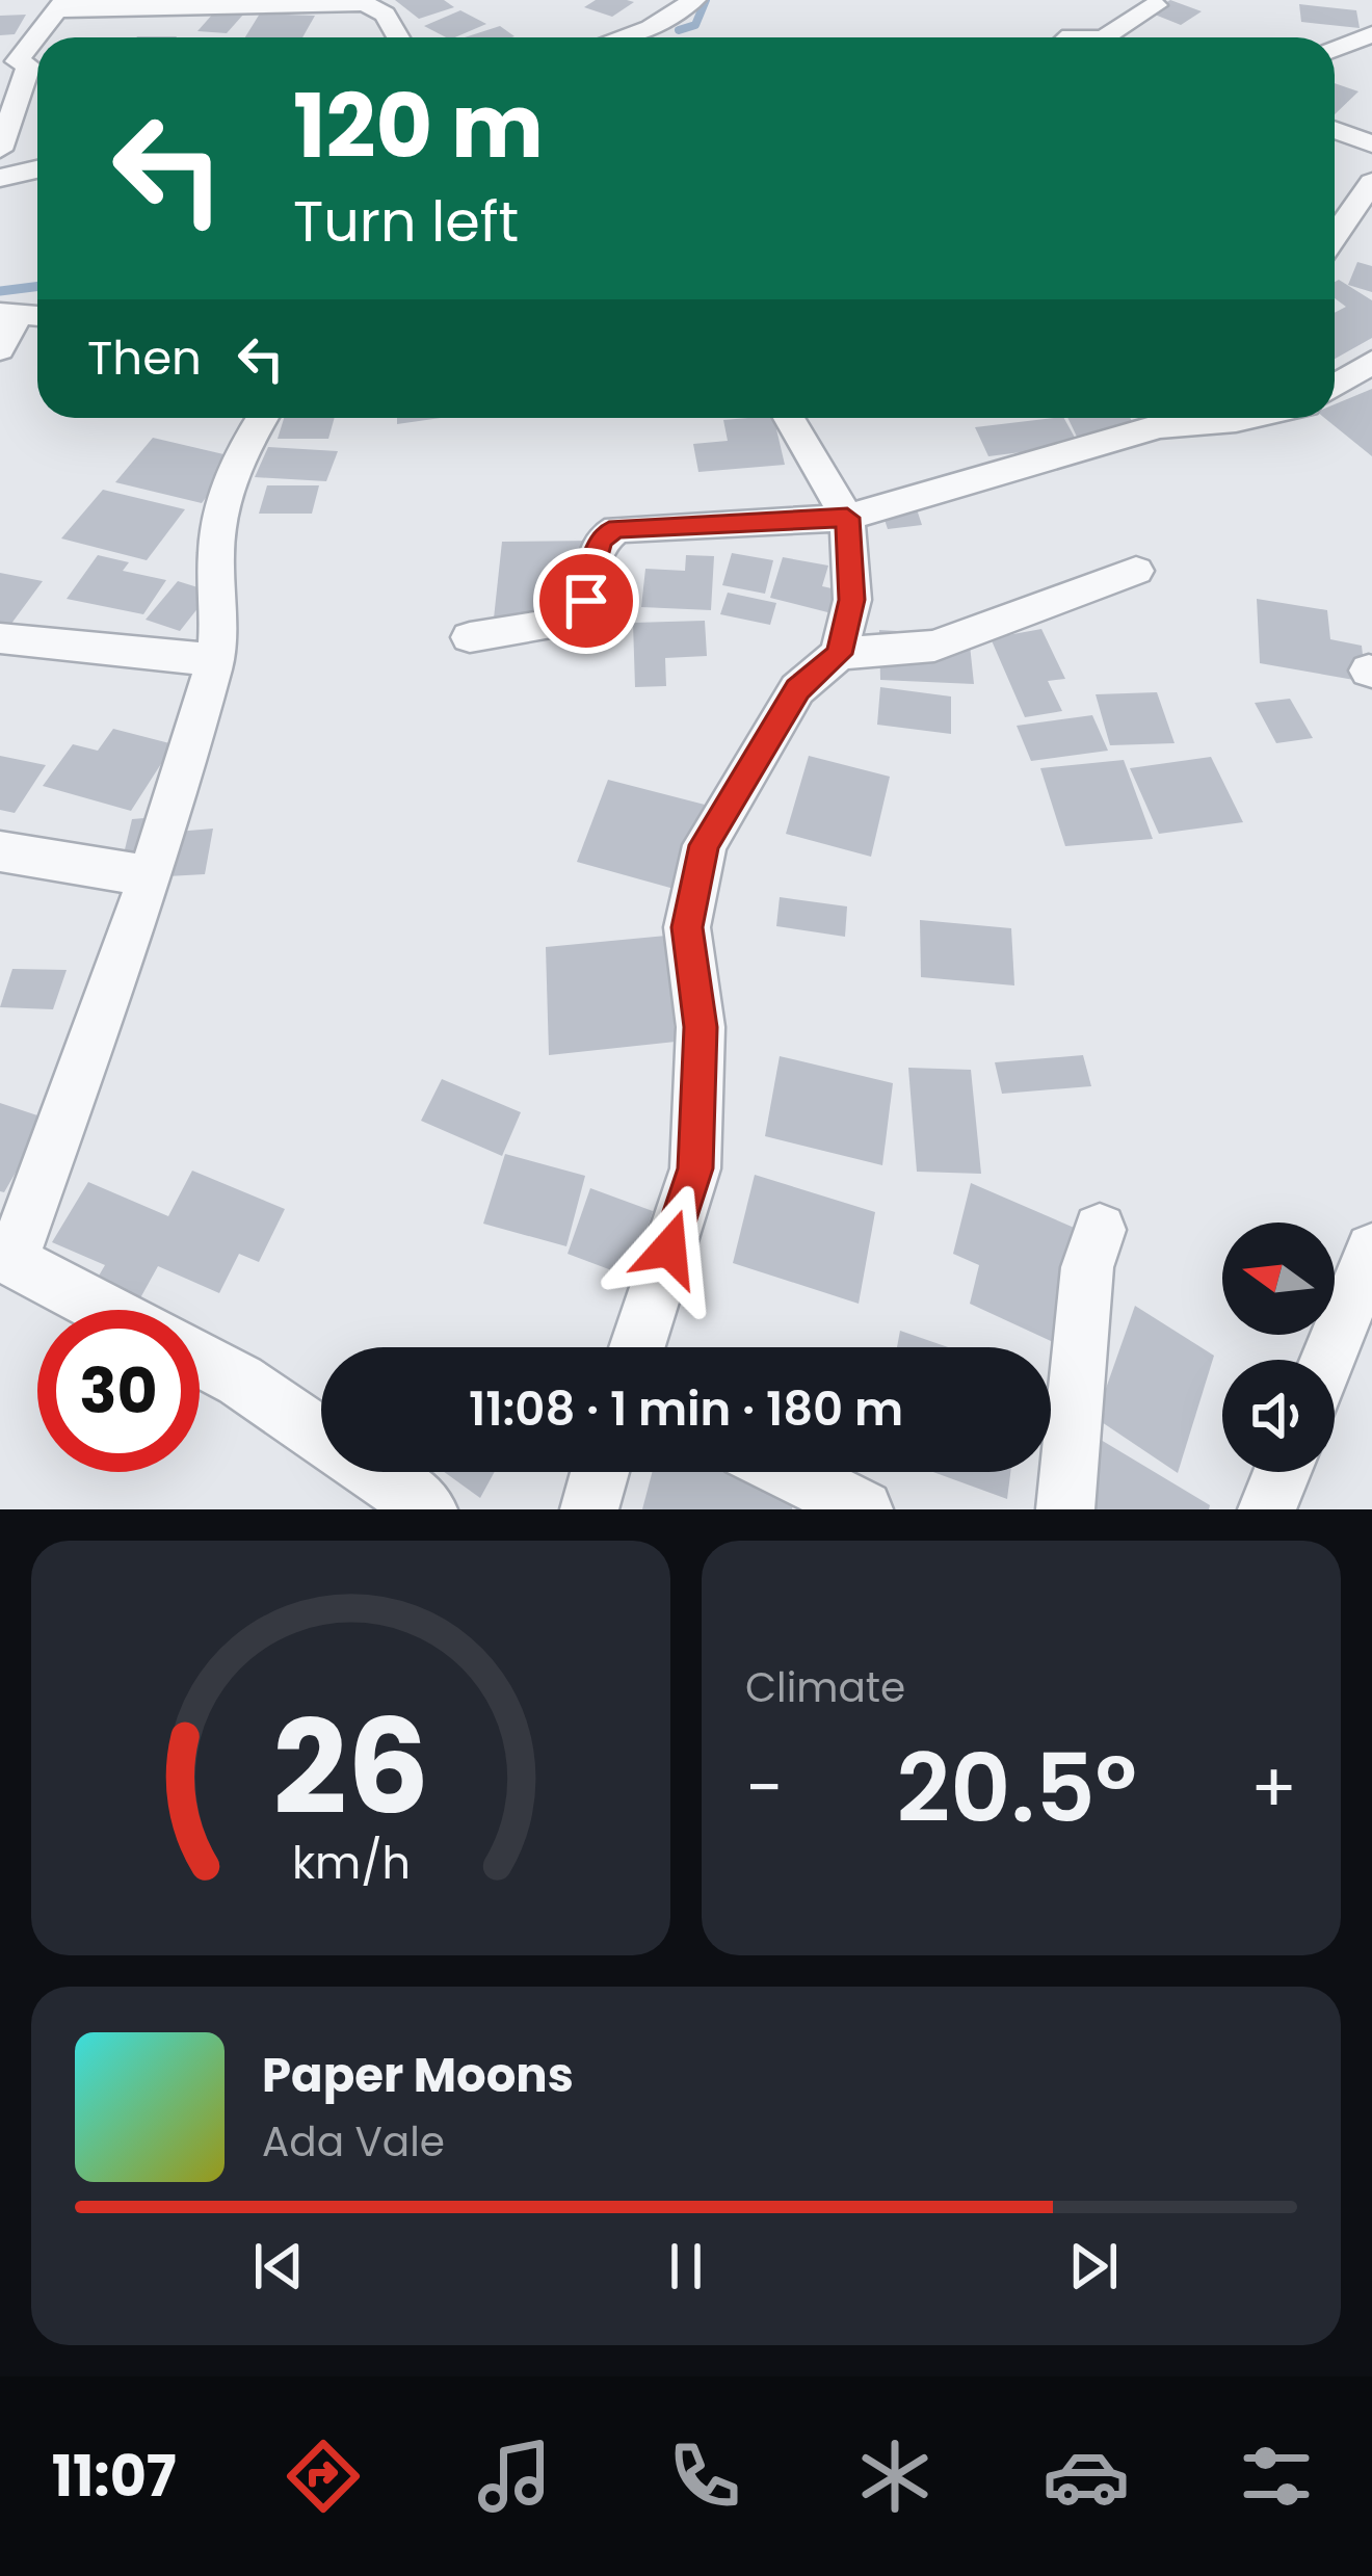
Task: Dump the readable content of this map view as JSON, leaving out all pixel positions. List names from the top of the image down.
{
  "north": "left",
  "page": {
    "turn": ["120 m", "Turn left"],
    "then": "Then",
    "limit": "30",
    "trip": "11:08 · 1 min · 180 m",
    "tile": "Climate",
    "heat": ["−", "20.5°", "+"],
    "song": ["Paper Moons", "Ada Vale"],
    "tabs": "11:07",
    "gauge": ["26", "km/h"]
  }
}
